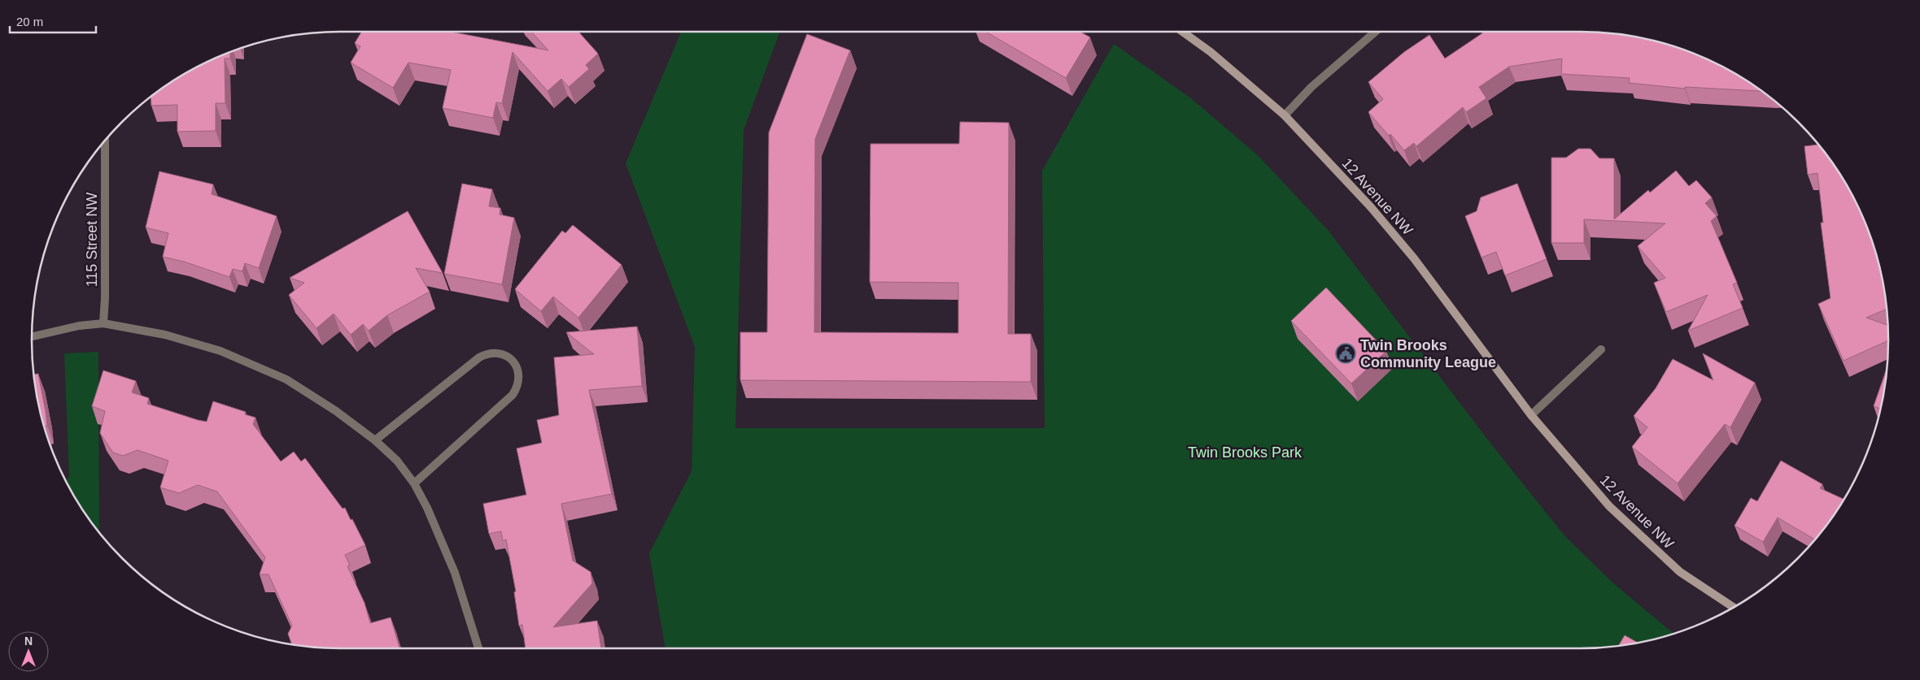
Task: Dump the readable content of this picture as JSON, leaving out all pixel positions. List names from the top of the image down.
{
  "streets": {
    "street": ["12 Avenue NW", "115 Street NW"]
  },
  "parks": ["Twin Brooks Park"],
  "places": {
    "public building": ["Twin Brooks Community League"]
  },
  "scale_bar": "20 m",
  "north": "top"
}
